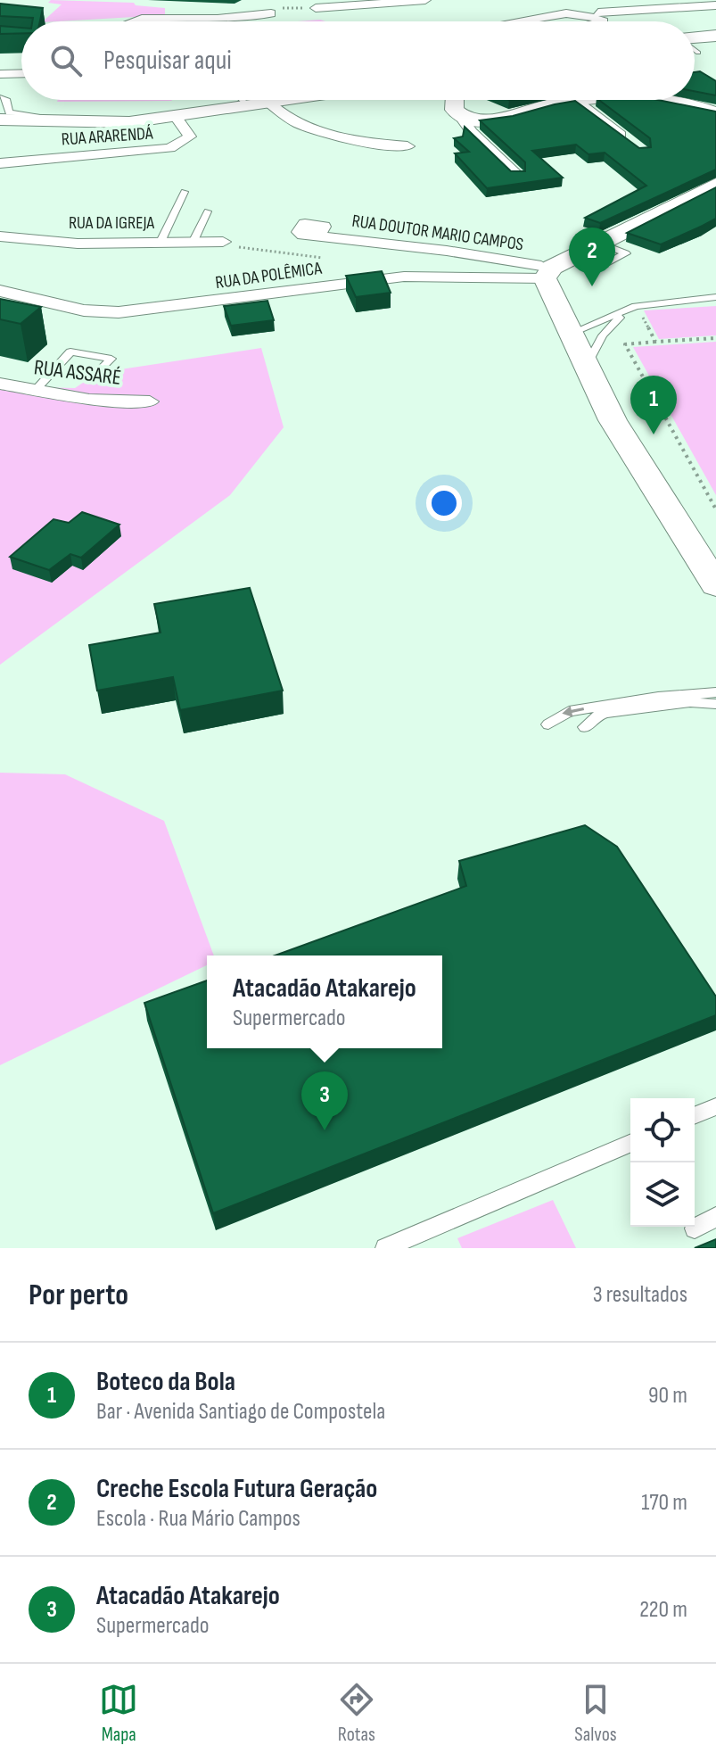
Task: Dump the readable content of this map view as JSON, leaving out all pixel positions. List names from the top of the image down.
{
  "streets": {
    "street": [
      "RUA ARARENDÁ",
      "RUA DA IGREJA",
      "RUA DOUTOR MARIO CAMPOS",
      "RUA DA POLÊMICA",
      "RUA ASSARÉ"
    ]
  },
  "crossings": [
    ["RUA DOUTOR MARIO CAMPOS", "RUA DA POLÊMICA"]
  ],
  "page": {
    "search": "Pesquisar aqui",
    "pins": ["2", "1", "3"],
    "popup": ["Atacadão Atakarejo", "Supermercado"],
    "heading": ["Por perto", "3 resultados"],
    "list": [
      {
        "mark": "1",
        "name": "Boteco da Bola",
        "note": "Bar · Avenida Santiago de Compostela",
        "value": "90 m"
      },
      {
        "mark": "2",
        "name": "Creche Escola Futura Geração",
        "note": "Escola · Rua Mário Campos",
        "value": "170 m"
      },
      {
        "mark": "3",
        "name": "Atacadão Atakarejo",
        "note": "Supermercado",
        "value": "220 m"
      }
    ],
    "nav": ["Mapa", "Rotas", "Salvos"]
  }
}
